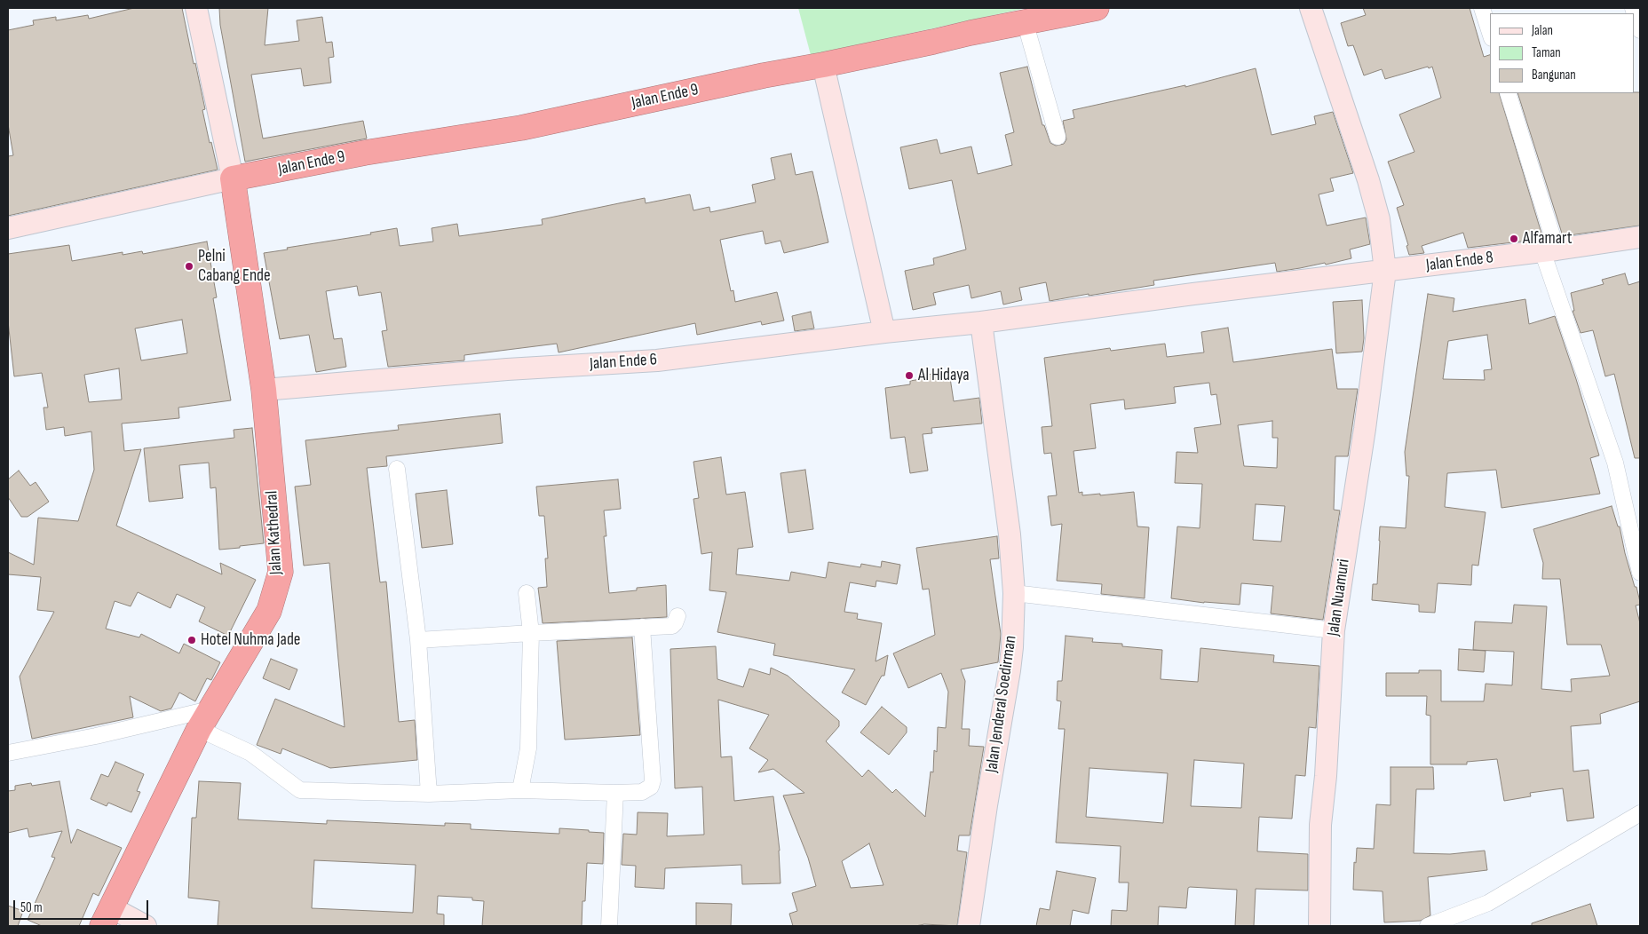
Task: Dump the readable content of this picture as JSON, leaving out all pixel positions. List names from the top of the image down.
{
  "streets": {
    "highway": ["Jalan Ende 9", "Jalan Kathedral"],
    "street": [
      "Jalan Ende 8",
      "Jalan Ende 6",
      "Jalan Nuamuri",
      "Jalan Jenderal Soedirman"
    ]
  },
  "crossings": [
    ["Jalan Ende 9", "Jalan Kathedral"],
    ["Jalan Ende 8", "Jalan Ende 6"],
    ["Jalan Ende 8", "Jalan Nuamuri"],
    ["Jalan Ende 8", "Jalan Jenderal Soedirman"],
    ["Jalan Ende 6", "Jalan Kathedral"],
    ["Jalan Ende 6", "Jalan Jenderal Soedirman"]
  ],
  "places": [
    "Alfamart",
    "Pelni Cabang Ende",
    "Al Hidaya",
    "Hotel Nuhma Jade"
  ],
  "legend": ["Jalan", "Taman", "Bangunan"],
  "scale_bar": "50 m"
}
